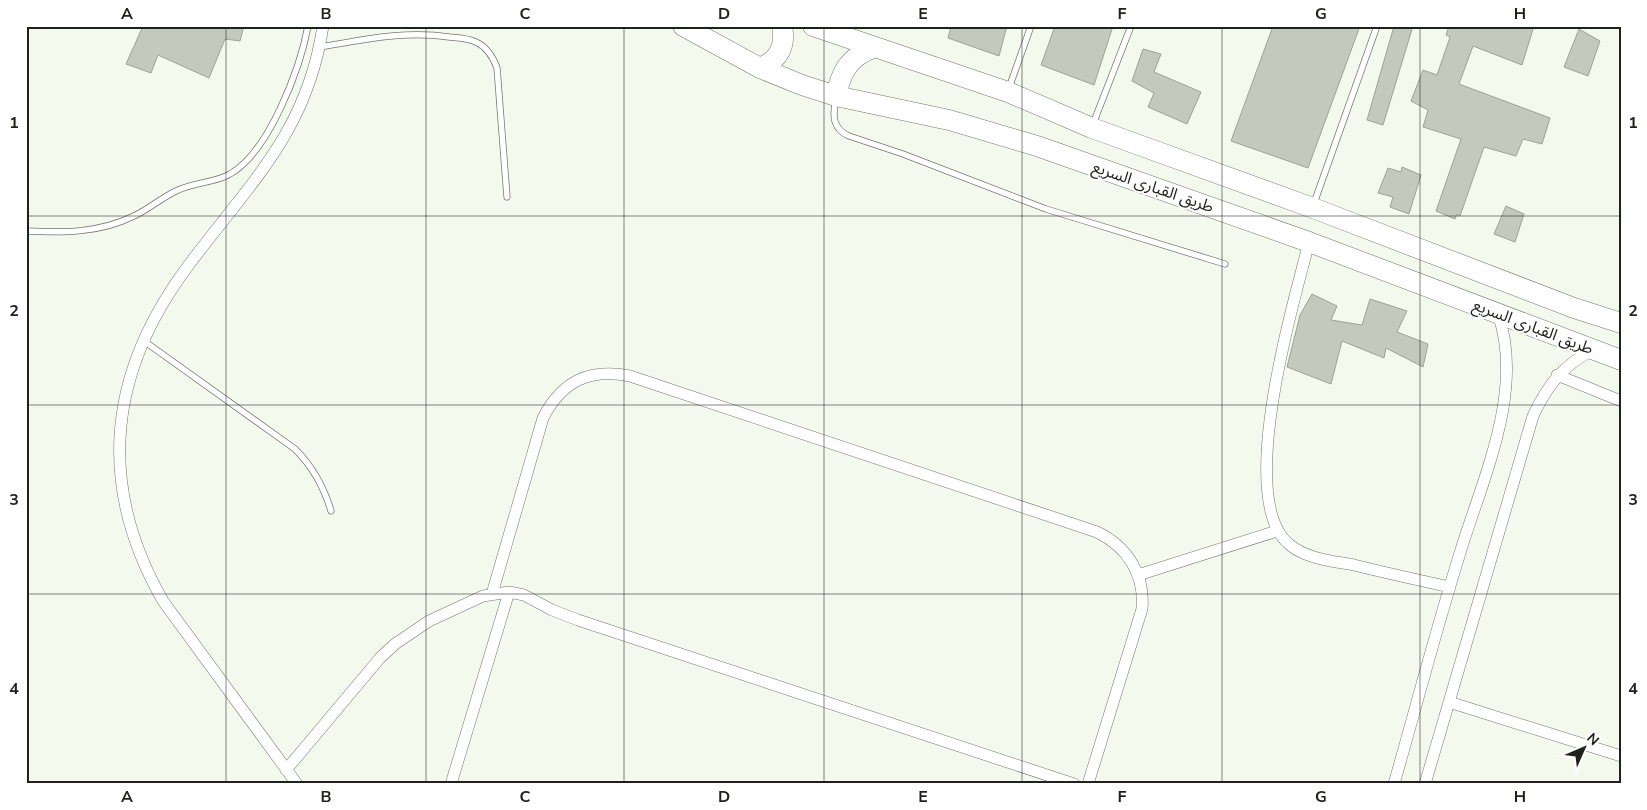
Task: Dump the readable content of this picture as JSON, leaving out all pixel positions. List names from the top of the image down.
{
  "streets": {
    "highway": ["طريق القبارى السريع"]
  },
  "north": "top right",
  "grid": {
    "columns": [
      "A",
      "B",
      "C",
      "D",
      "E",
      "F",
      "G",
      "H"
    ],
    "rows": [
      "1",
      "2",
      "3",
      "4"
    ]
  }
}
